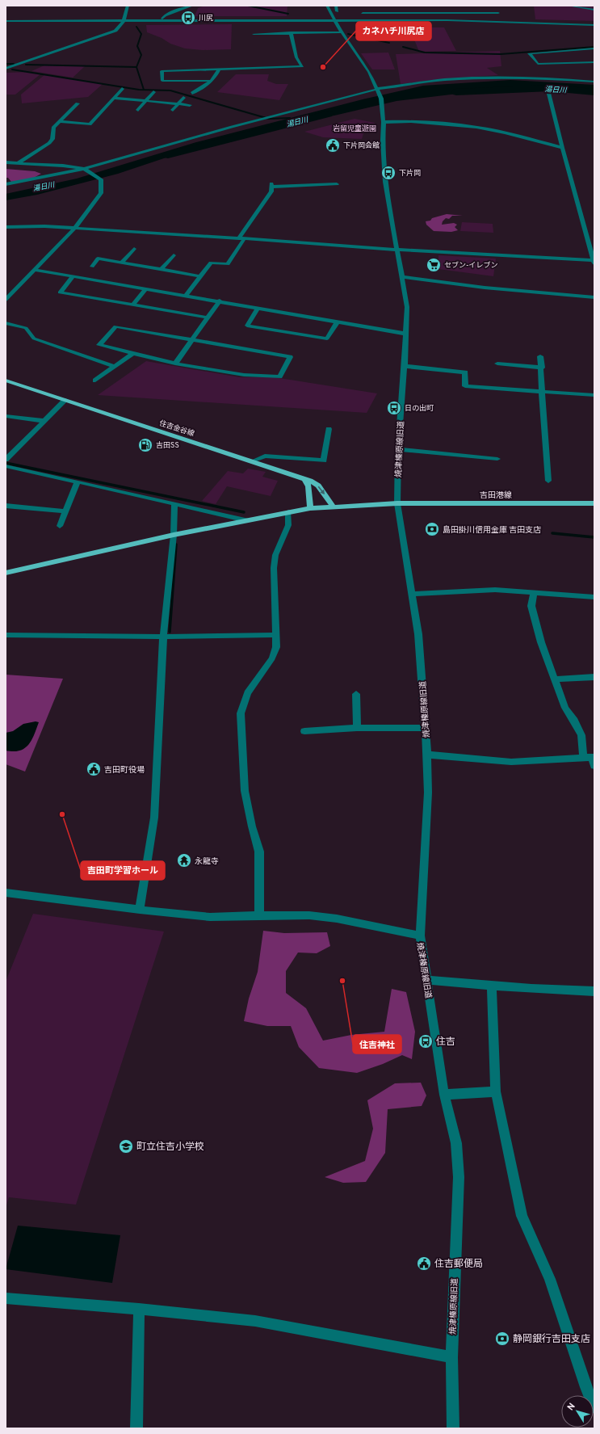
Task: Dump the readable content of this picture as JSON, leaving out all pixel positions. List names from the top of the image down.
{
  "streets": {
    "main road": ["住吉金谷線", "吉田港線"],
    "street": ["焼津榛原線旧道"]
  },
  "crossings": [
    ["焼津榛原線旧道", "吉田港線"]
  ],
  "water": ["湯日川"],
  "parks": ["岩留児童遊園"],
  "places": {
    "bus stop": [
      "川尻",
      "下片岡",
      "日の出町",
      "住吉"
    ],
    "other": ["カネハチ川尻店", "吉田町学習ホール", "住吉神社"],
    "public building": ["下片岡会館", "吉田町役場", "住吉郵便局"],
    "supermarket": ["セブン-イレブン"],
    "fuel station": ["吉田SS"],
    "bank": ["島田掛川信用金庫 吉田支店", "静岡銀行吉田支店"],
    "temple": ["永龍寺"],
    "school or university": ["町立住吉小学校"]
  },
  "north": "top left"
}
